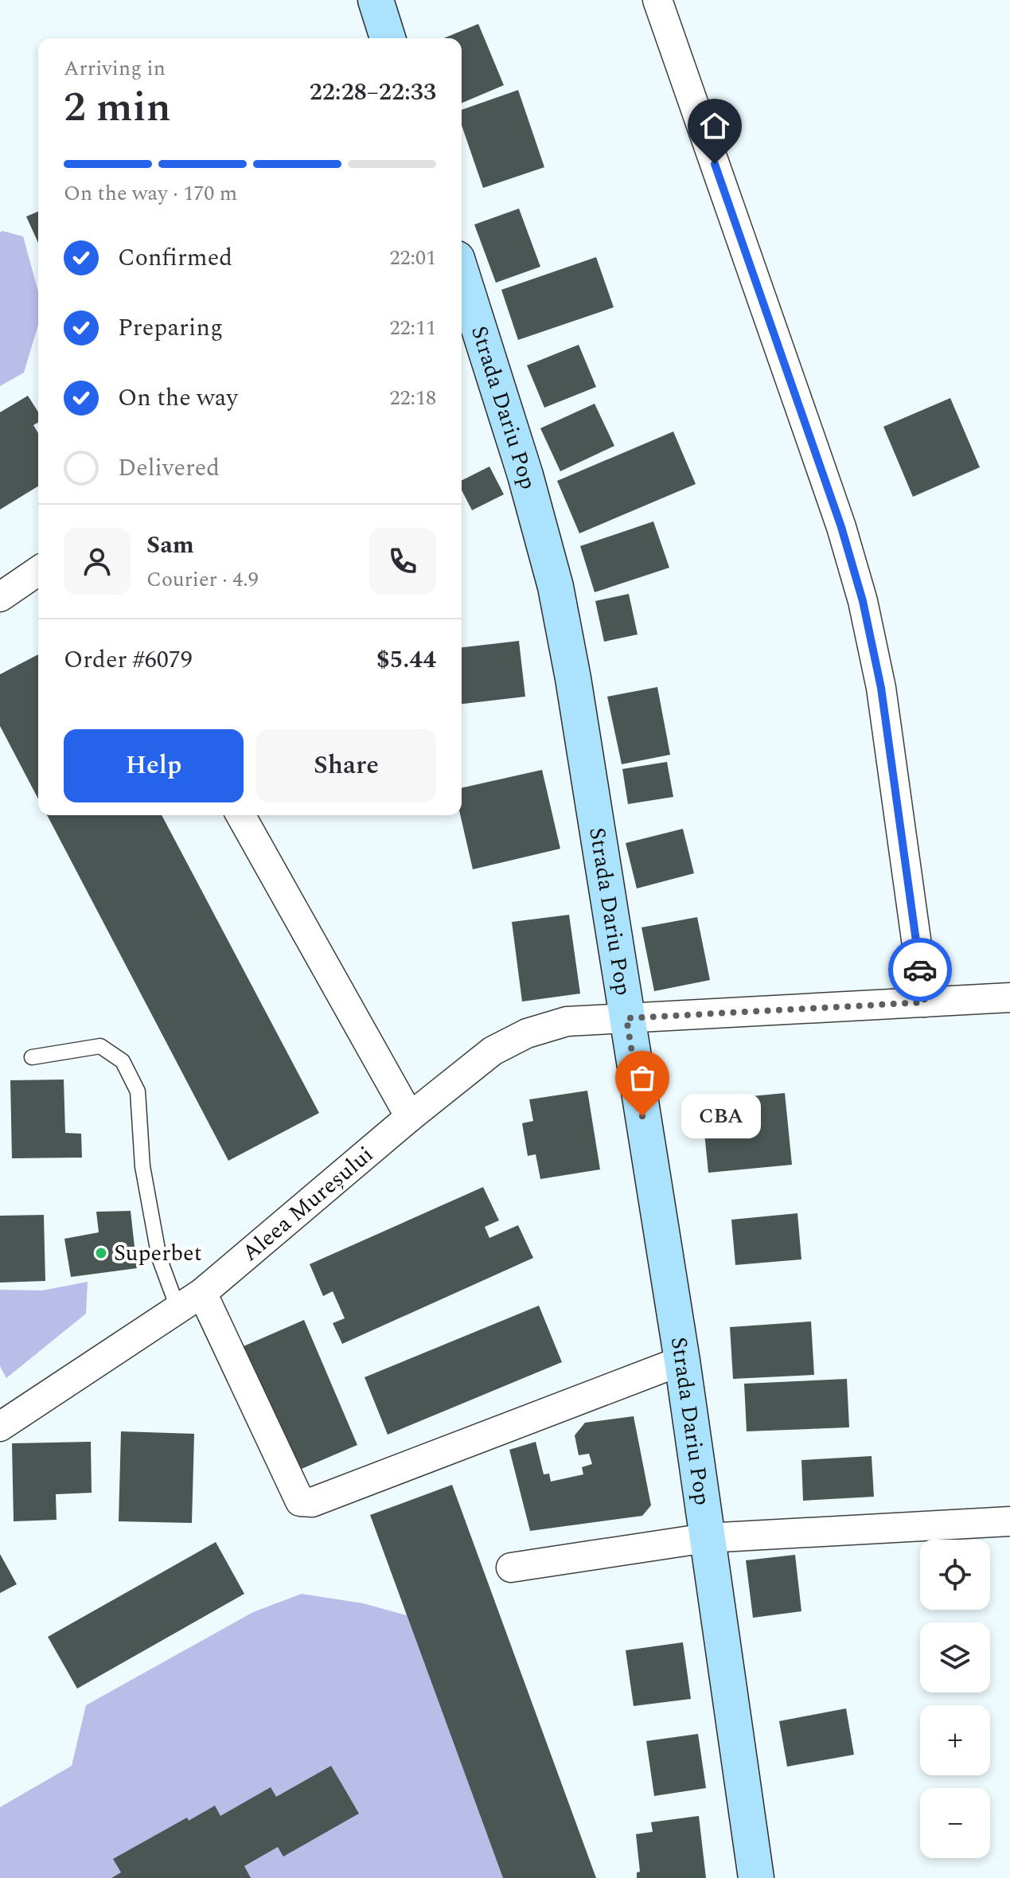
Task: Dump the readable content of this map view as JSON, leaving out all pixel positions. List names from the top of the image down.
{
  "streets": {
    "street": ["Strada Dariu Pop", "Aleea Mureșului"]
  },
  "crossings": [
    ["Strada Dariu Pop", "Aleea Mureșului"]
  ],
  "places": ["CBA", "Superbet"],
  "page": {
    "heading": ["2 min", "Arriving in", "22:28–22:33"],
    "panel": [
      "Sam",
      "Courier · 4.9",
      "Order #6079",
      "$5.44"
    ],
    "bar": "On the way · 170 m",
    "list": [
      ["Confirmed", "22:01"],
      ["Preparing", "22:11"],
      ["On the way", "22:18"],
      "Delivered"
    ],
    "buttons": ["Help", "Share"],
    "bubble": "CBA",
    "map_buttons": ["+", "−"]
  }
}
